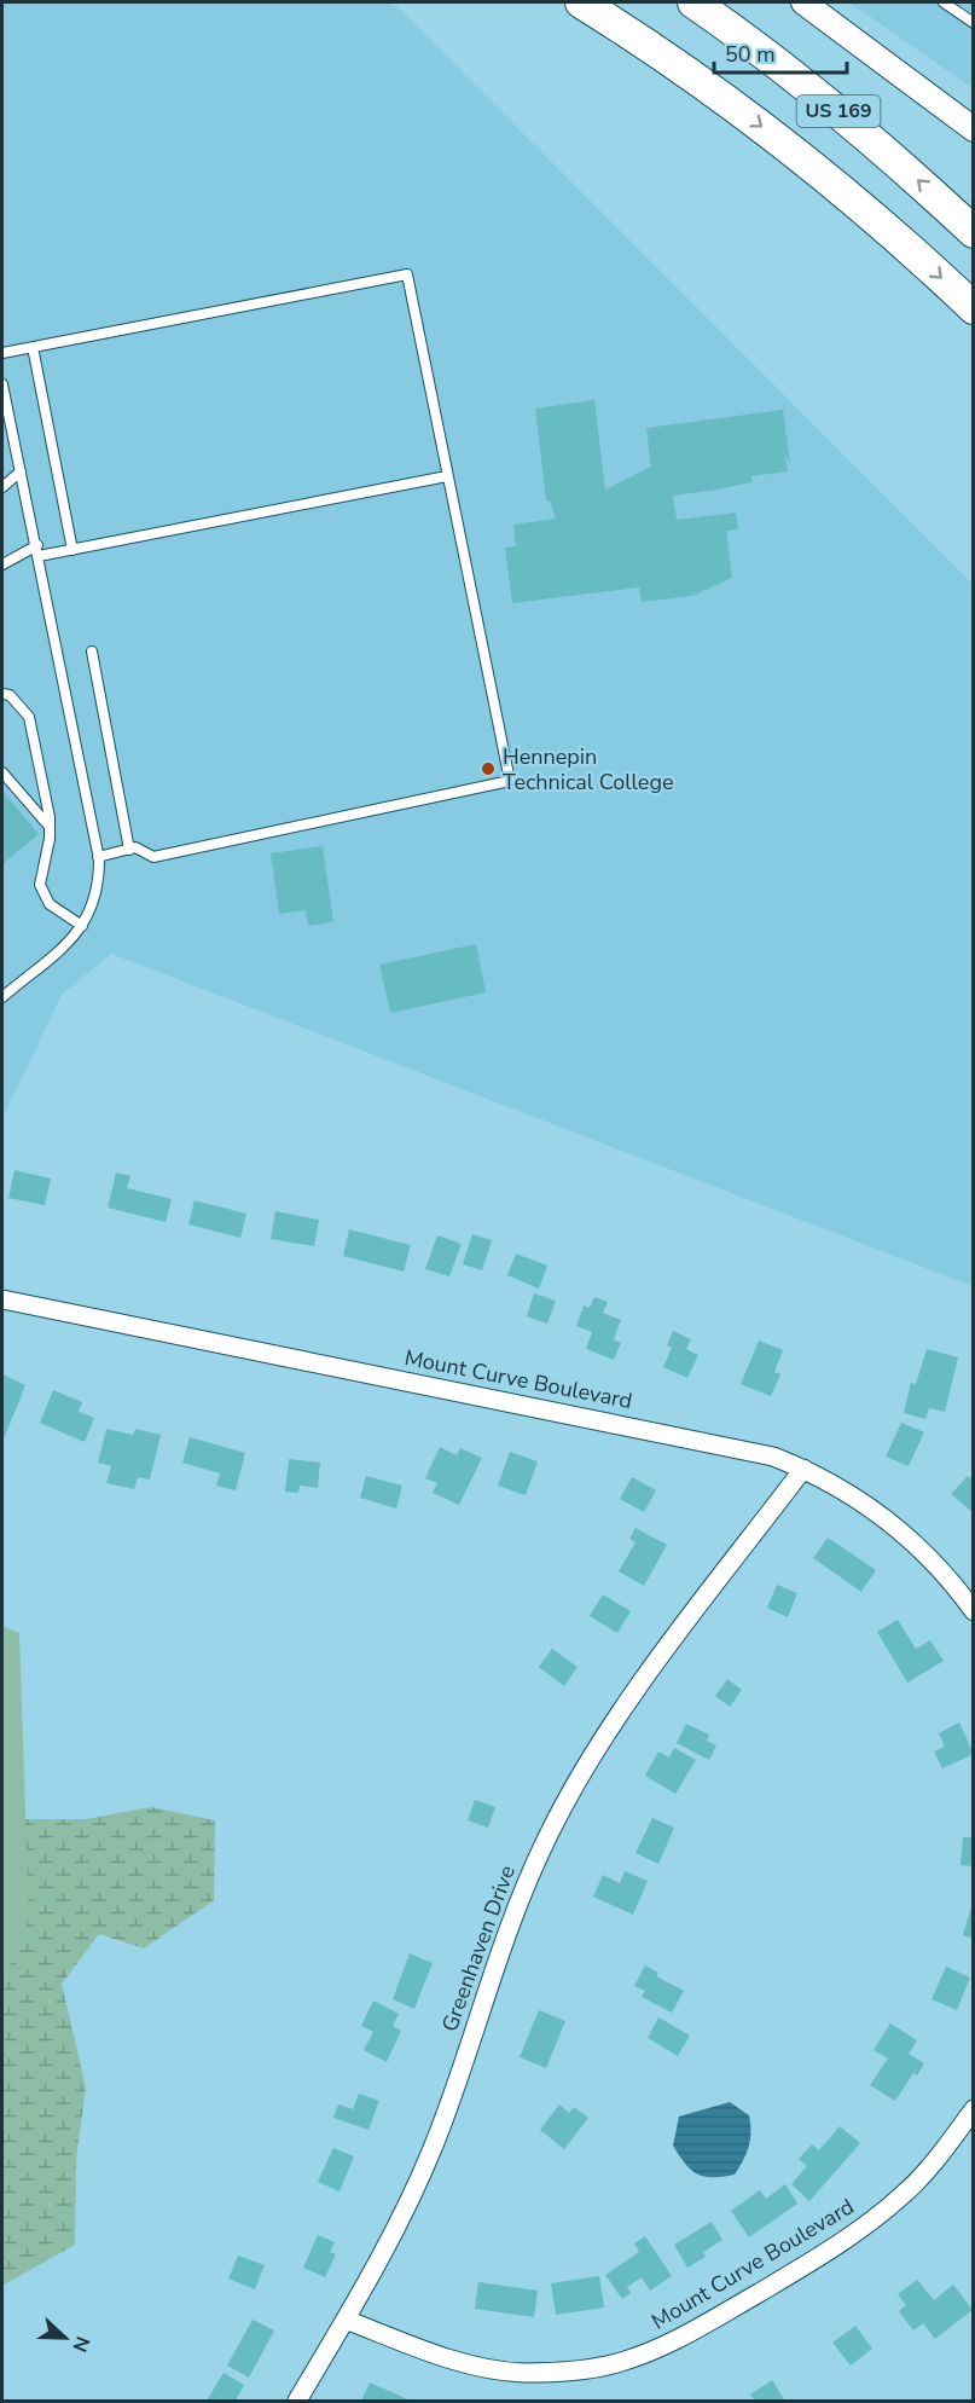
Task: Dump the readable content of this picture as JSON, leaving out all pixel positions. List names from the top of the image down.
{
  "streets": {
    "highway": ["US 169"],
    "street": ["Mount Curve Boulevard", "Greenhaven Drive"]
  },
  "crossings": [
    ["Mount Curve Boulevard", "Greenhaven Drive"]
  ],
  "places": ["Hennepin Technical College"],
  "scale_bar": "50 m",
  "north": "right"
}
